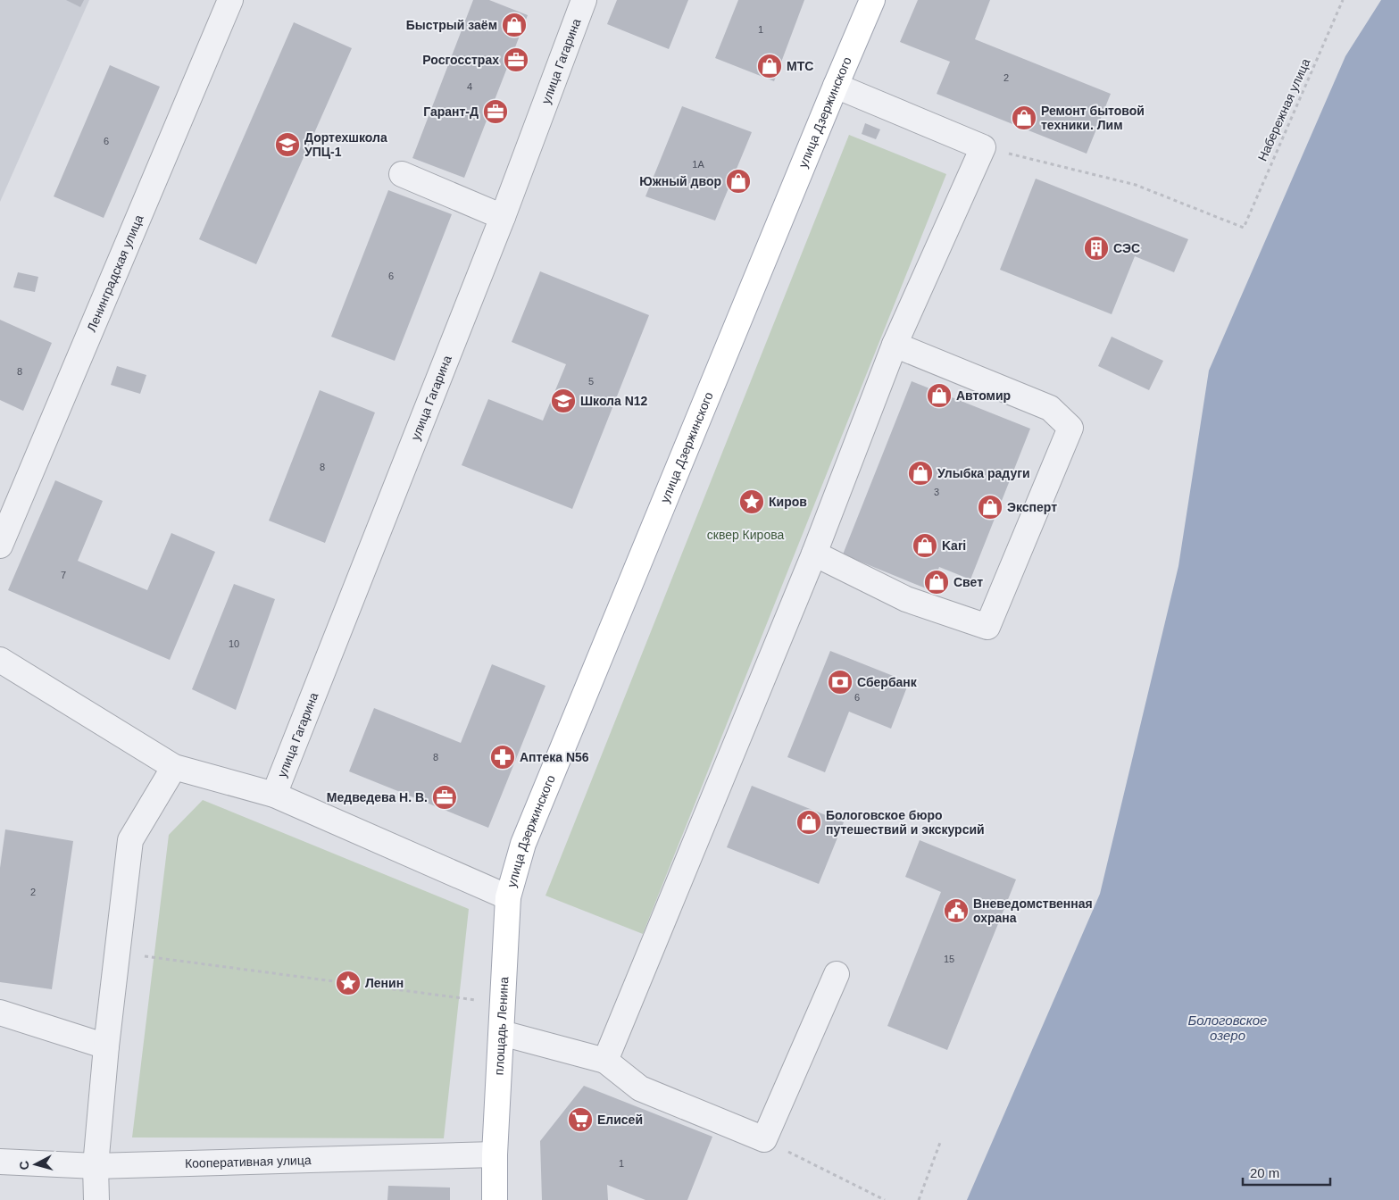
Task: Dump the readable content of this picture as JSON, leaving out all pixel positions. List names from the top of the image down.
{
  "streets": {
    "main road": ["улица Дзержинского", "площадь Ленина"],
    "street": ["улица Гагарина", "Ленинградская улица", "Кооперативная улица"],
    "path": ["Набережная улица"]
  },
  "crossings": [
    ["улица Дзержинского", "площадь Ленина"],
    ["площадь Ленина", "Кооперативная улица"]
  ],
  "water": ["Бологовское озеро"],
  "parks": ["сквер Кирова"],
  "places": {
    "shop": [
      "Быстрый заём",
      "МТС",
      "Ремонт бытовой техники. Лим",
      "Южный двор",
      "Автомир",
      "Улыбка радуги",
      "Эксперт",
      "Kari",
      "Свет",
      "Бологовское бюро путешествий и экскурсий"
    ],
    "office": ["Росгосстрах", "Гарант-Д", "Медведева Н. В."],
    "school or university": ["Дортехшкола УПЦ-1", "Школа N12"],
    "building": ["СЭС"],
    "place": ["Киров", "Ленин"],
    "bank": ["Сбербанк"],
    "pharmacy": ["Аптека N56"],
    "public building": ["Вневедомственная охрана"],
    "supermarket": ["Елисей"]
  },
  "house_numbers": [
    "1",
    "2",
    "4",
    "6",
    "1А",
    "6",
    "8",
    "5",
    "8",
    "3",
    "7",
    "10",
    "6",
    "8",
    "2",
    "15",
    "1"
  ],
  "scale_bar": "20 m",
  "north": "left"
}
